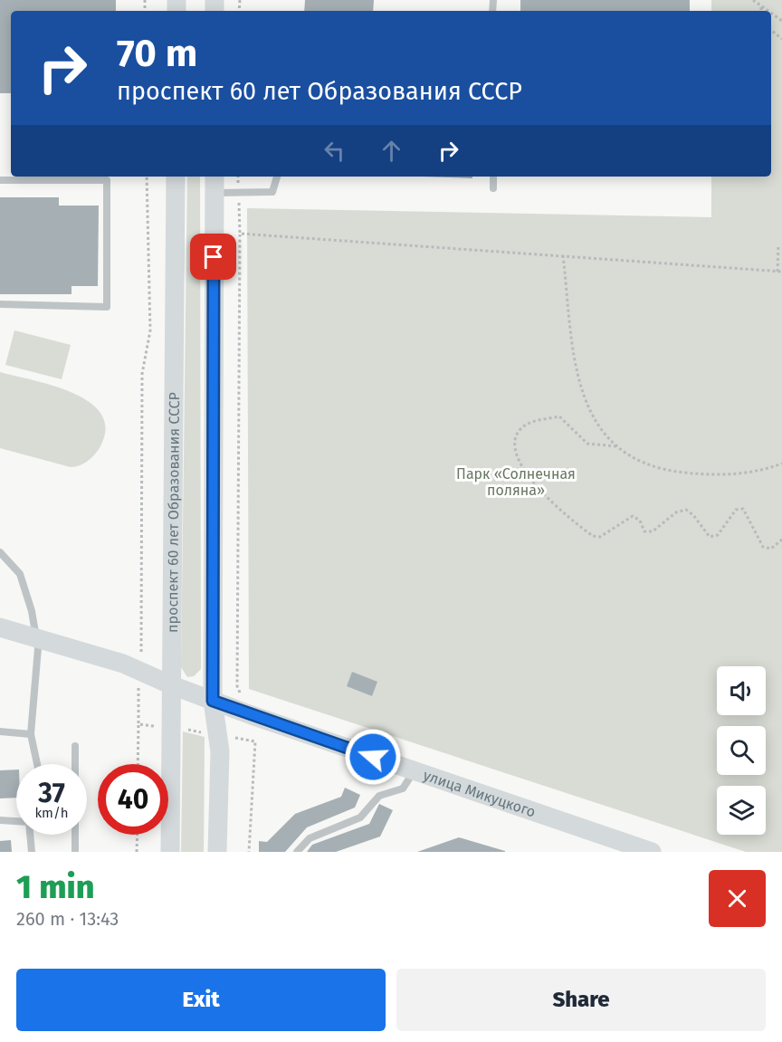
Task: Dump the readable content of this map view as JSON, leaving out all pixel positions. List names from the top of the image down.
{
  "streets": {
    "main road": ["проспект 60 лет Образования СССР", "улица Микуцкого"]
  },
  "crossings": [
    ["проспект 60 лет Образования СССР", "улица Микуцкого"]
  ],
  "parks": ["Парк «Солнечная поляна»"],
  "page": {
    "turn": ["70 m", "проспект 60 лет Образования СССР"],
    "speed": "37 km/h",
    "limit": "40",
    "heading": ["1 min", "260 m · 13:43"],
    "buttons": ["Exit", "Share"]
  }
}
